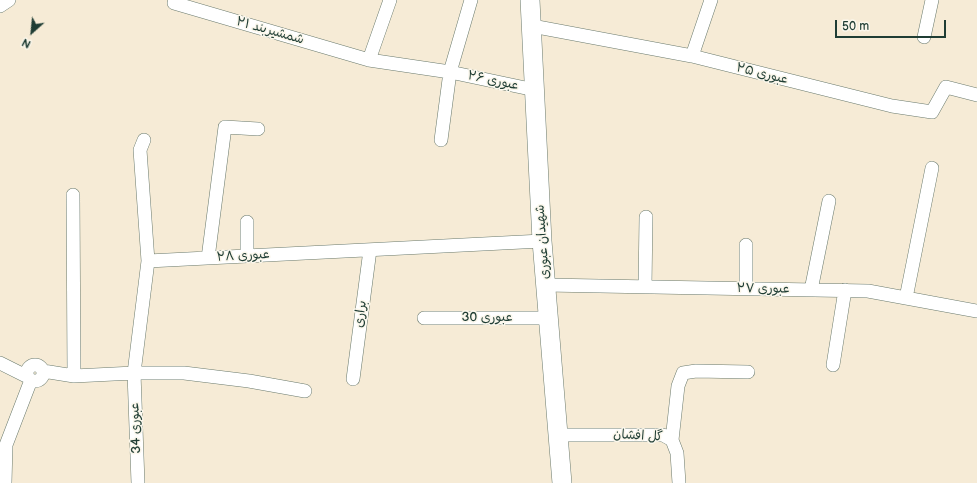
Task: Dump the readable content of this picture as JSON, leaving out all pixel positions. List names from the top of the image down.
{
  "streets": {
    "main road": ["شهیدان عبوری"],
    "street": [
      "شمشیربند ۲۱",
      "عبوری ۲۵",
      "عبوری ۲۶",
      "عبوری ۲۸",
      "عبوری ۲۷",
      "براری",
      "عبوری 30",
      "عبوری 34",
      "گل افشان"
    ]
  },
  "crossings": [
    ["شمشیربند ۲۱", "عبوری ۲۶"],
    ["عبوری ۲۵", "شهیدان عبوری"],
    ["عبوری ۲۶", "شهیدان عبوری"],
    ["شهیدان عبوری", "عبوری ۲۸"],
    ["شهیدان عبوری", "عبوری ۲۷"],
    ["شهیدان عبوری", "عبوری 30"],
    ["شهیدان عبوری", "گل افشان"],
    ["عبوری ۲۸", "براری"]
  ],
  "scale_bar": "50 m",
  "north": "bottom left"
}
